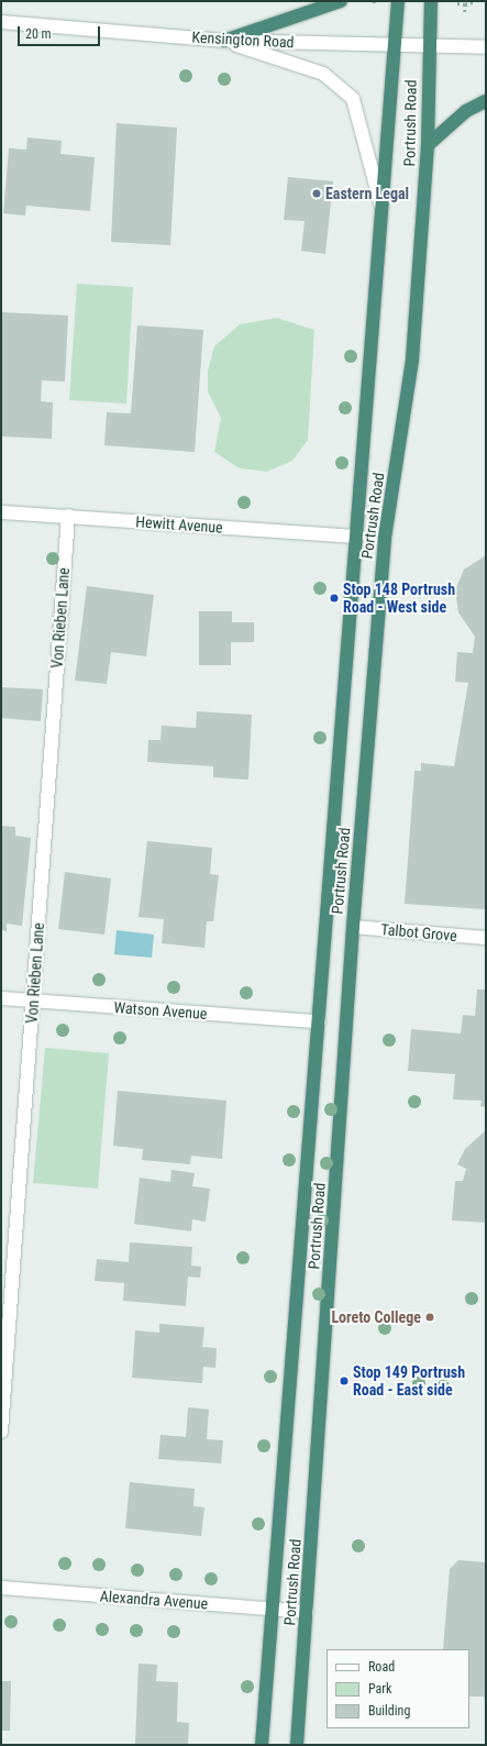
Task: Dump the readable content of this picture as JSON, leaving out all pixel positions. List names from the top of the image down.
{
  "streets": {
    "highway": ["Portrush Road"],
    "street": [
      "Kensington Road",
      "Hewitt Avenue",
      "Von Rieben Lane",
      "Talbot Grove",
      "Watson Avenue",
      "Alexandra Avenue"
    ]
  },
  "crossings": [
    ["Kensington Road", "Portrush Road"],
    ["Portrush Road", "Hewitt Avenue"],
    ["Portrush Road", "Talbot Grove"],
    ["Portrush Road", "Watson Avenue"],
    ["Portrush Road", "Alexandra Avenue"],
    ["Hewitt Avenue", "Von Rieben Lane"],
    ["Von Rieben Lane", "Watson Avenue"]
  ],
  "places": [
    "Eastern Legal",
    "Stop 148 Portrush Road - West side",
    "Loreto College",
    "Stop 149 Portrush Road - East side"
  ],
  "legend": ["Road", "Park", "Building"],
  "scale_bar": "20 m"
}
